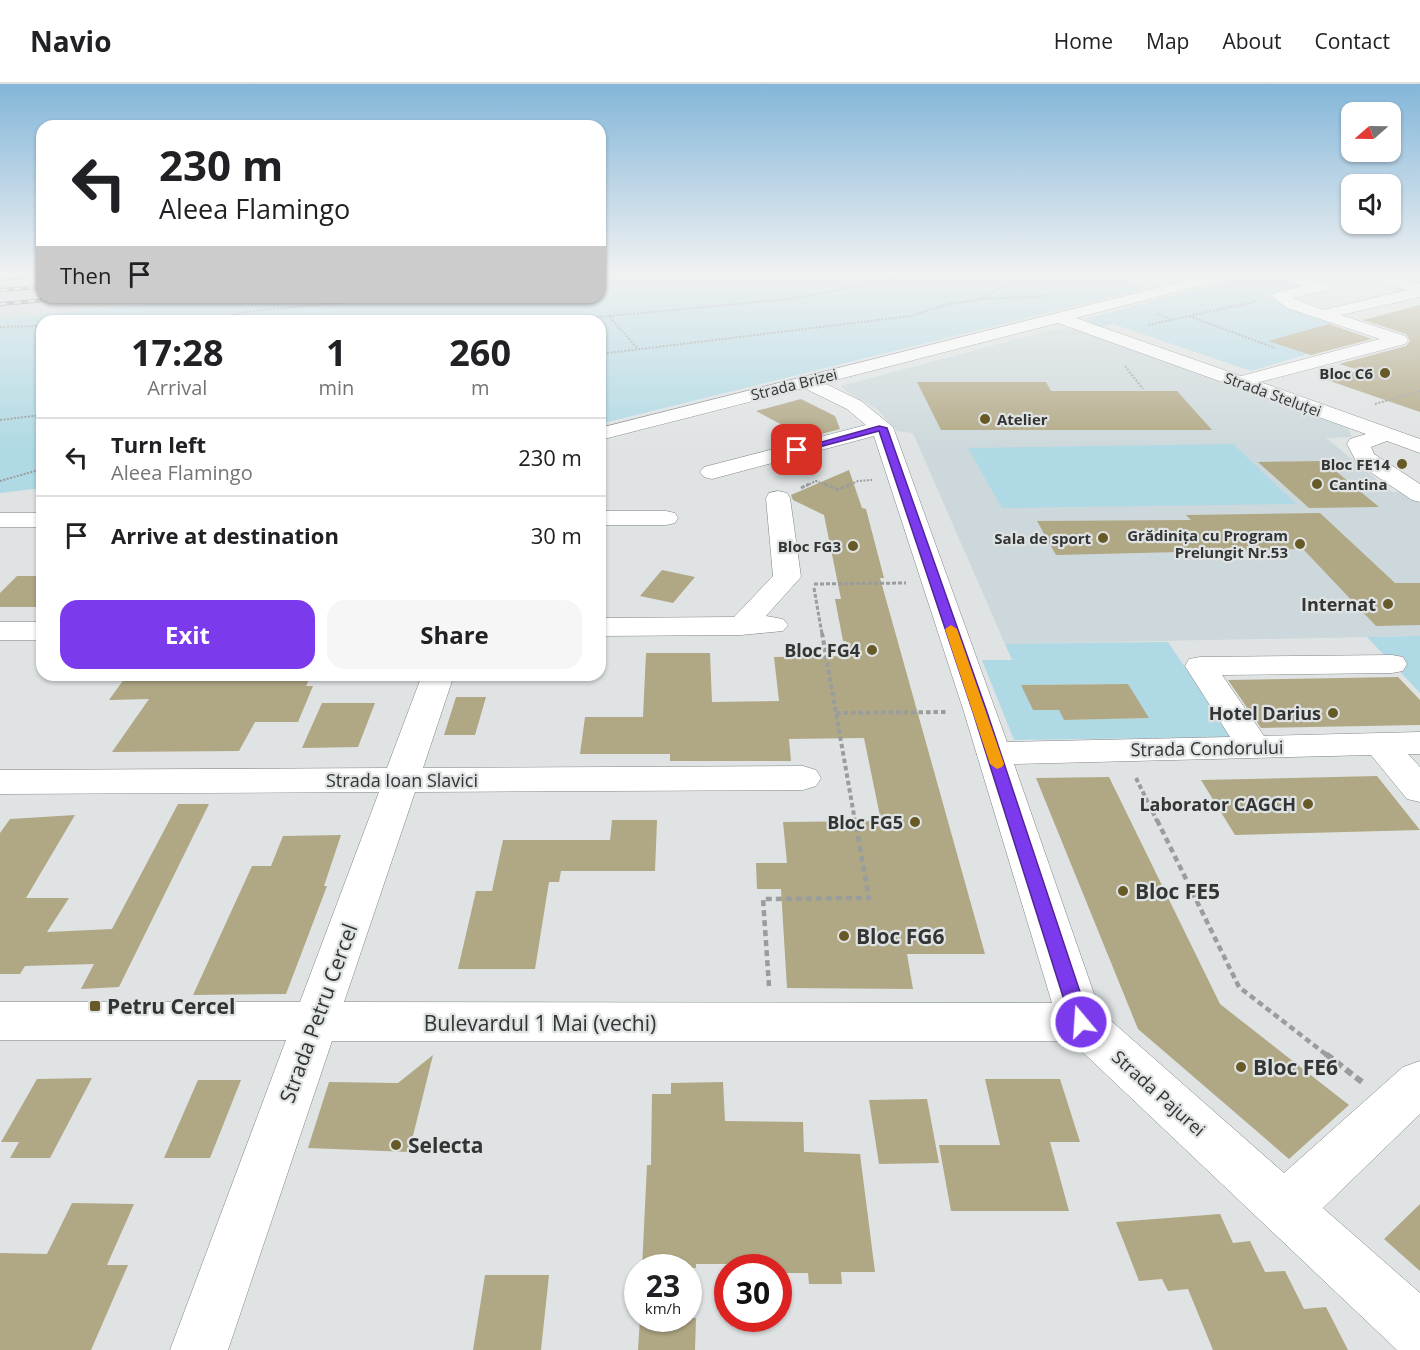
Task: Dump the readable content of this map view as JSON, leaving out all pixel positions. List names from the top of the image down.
{
  "streets": {
    "street": [
      "Strada Brizei",
      "Strada Steluței",
      "Strada Condorului",
      "Strada Ioan Slavici",
      "Strada Petru Cercel",
      "Bulevardul 1 Mai (vechi)",
      "Strada Pajurei"
    ]
  },
  "crossings": [
    ["Strada Condorului", "Strada Pajurei"],
    ["Strada Ioan Slavici", "Strada Petru Cercel"],
    ["Strada Petru Cercel", "Bulevardul 1 Mai (vechi)"],
    ["Bulevardul 1 Mai (vechi)", "Strada Pajurei"]
  ],
  "places": {
    "other": [
      "Bloc C6",
      "Atelier",
      "Bloc FE14",
      "Cantina",
      "Sala de sport",
      "Grădinița cu Program Prelungit Nr.53",
      "Bloc FG3",
      "Internat",
      "Bloc FG4",
      "Hotel Darius",
      "Laborator CAGCH",
      "Bloc FG5",
      "Bloc FE5",
      "Bloc FG6",
      "Bloc FE6",
      "Selecta"
    ],
    "transit": ["Petru Cercel"]
  },
  "north": "left",
  "page": {
    "header": "Navio",
    "nav": [
      "Home",
      "Map",
      "About",
      "Contact"
    ],
    "turn": ["230 m", "Aleea Flamingo"],
    "then": "Then",
    "eta": [
      "17:28",
      "Arrival",
      "1",
      "min",
      "260",
      "m"
    ],
    "list": [
      {
        "name": "Turn left",
        "note": "Aleea Flamingo",
        "value": "230 m"
      },
      {
        "name": "Arrive at destination",
        "value": "30 m"
      }
    ],
    "buttons": ["Exit", "Share"],
    "speed": "23 km/h",
    "limit": "30"
  }
}
